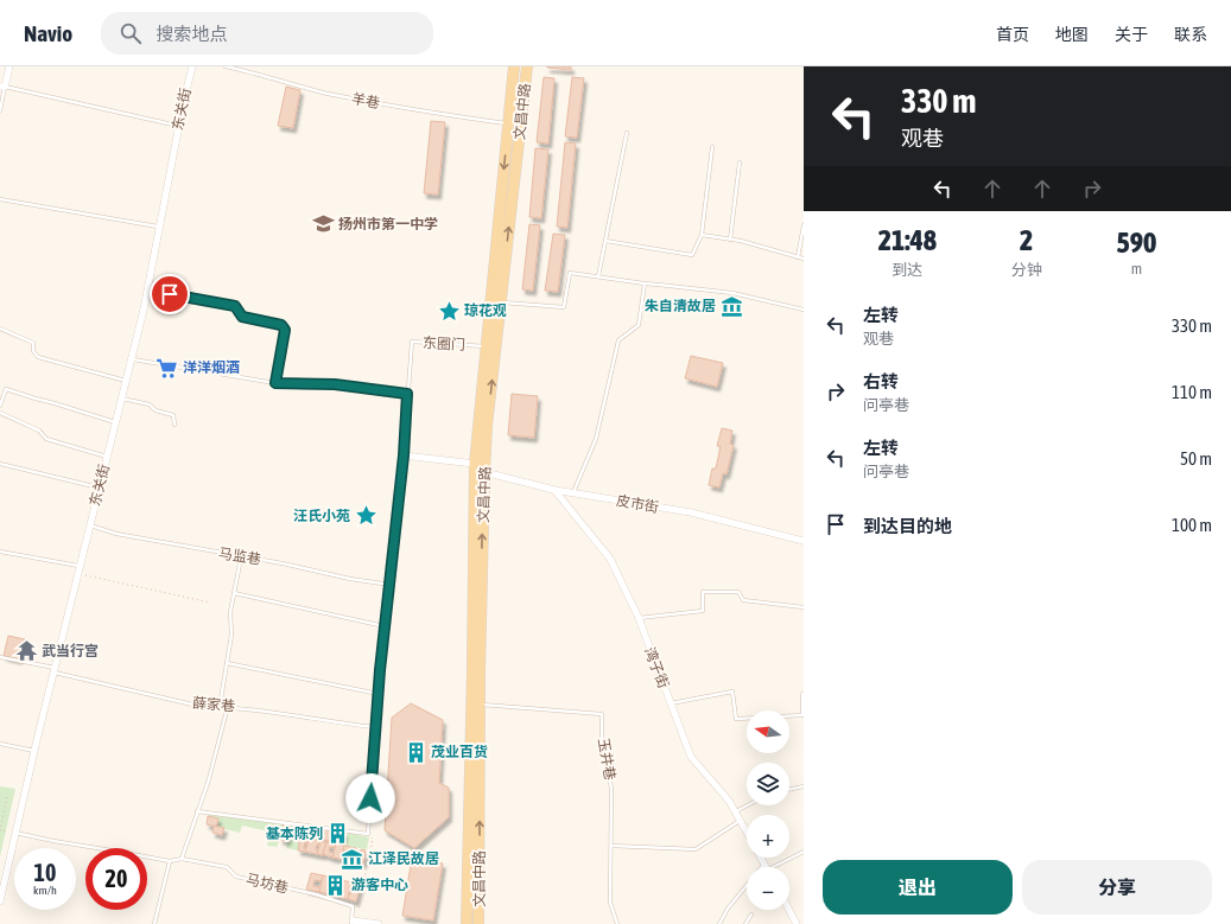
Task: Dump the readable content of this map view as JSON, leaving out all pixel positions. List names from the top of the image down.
{
  "streets": {
    "main road": ["文昌中路"],
    "street": ["东关街", "皮市街", "湾子街"],
    "lane": [
      "羊巷",
      "东圈门",
      "马监巷",
      "薛家巷",
      "玉井巷",
      "马坊巷"
    ]
  },
  "crossings": [
    ["羊巷", "文昌中路"],
    ["东关街", "马监巷"],
    ["东关街", "薛家巷"],
    ["东关街", "马坊巷"],
    ["文昌中路", "东圈门"],
    ["文昌中路", "皮市街"],
    ["文昌中路", "玉井巷"],
    ["东圈门", "马监巷"],
    ["东圈门", "薛家巷"],
    ["皮市街", "湾子街"]
  ],
  "places": {
    "school or university": ["扬州市第一中学"],
    "museum": ["朱自清故居", "江泽民故居"],
    "place": ["琼花观", "汪氏小苑"],
    "supermarket": ["洋洋烟酒"],
    "temple": ["武当行宫"],
    "building": ["茂业百货", "基本陈列", "游客中心"]
  },
  "north": "left",
  "page": {
    "header": "Navio",
    "search": "搜索地点",
    "nav": [
      "首页",
      "地图",
      "关于",
      "联系"
    ],
    "turn": ["330 m", "观巷"],
    "eta": [
      "21:48",
      "到达",
      "2",
      "分钟",
      "590",
      "m"
    ],
    "list": [
      {
        "name": "左转",
        "note": "观巷",
        "value": "330 m"
      },
      {
        "name": "右转",
        "note": "问亭巷",
        "value": "110 m"
      },
      {
        "name": "左转",
        "note": "问亭巷",
        "value": "50 m"
      },
      {
        "name": "到达目的地",
        "value": "100 m"
      }
    ],
    "map_buttons": ["+", "−"],
    "speed": "10 km/h",
    "limit": "20",
    "buttons": ["退出", "分享"]
  }
}
